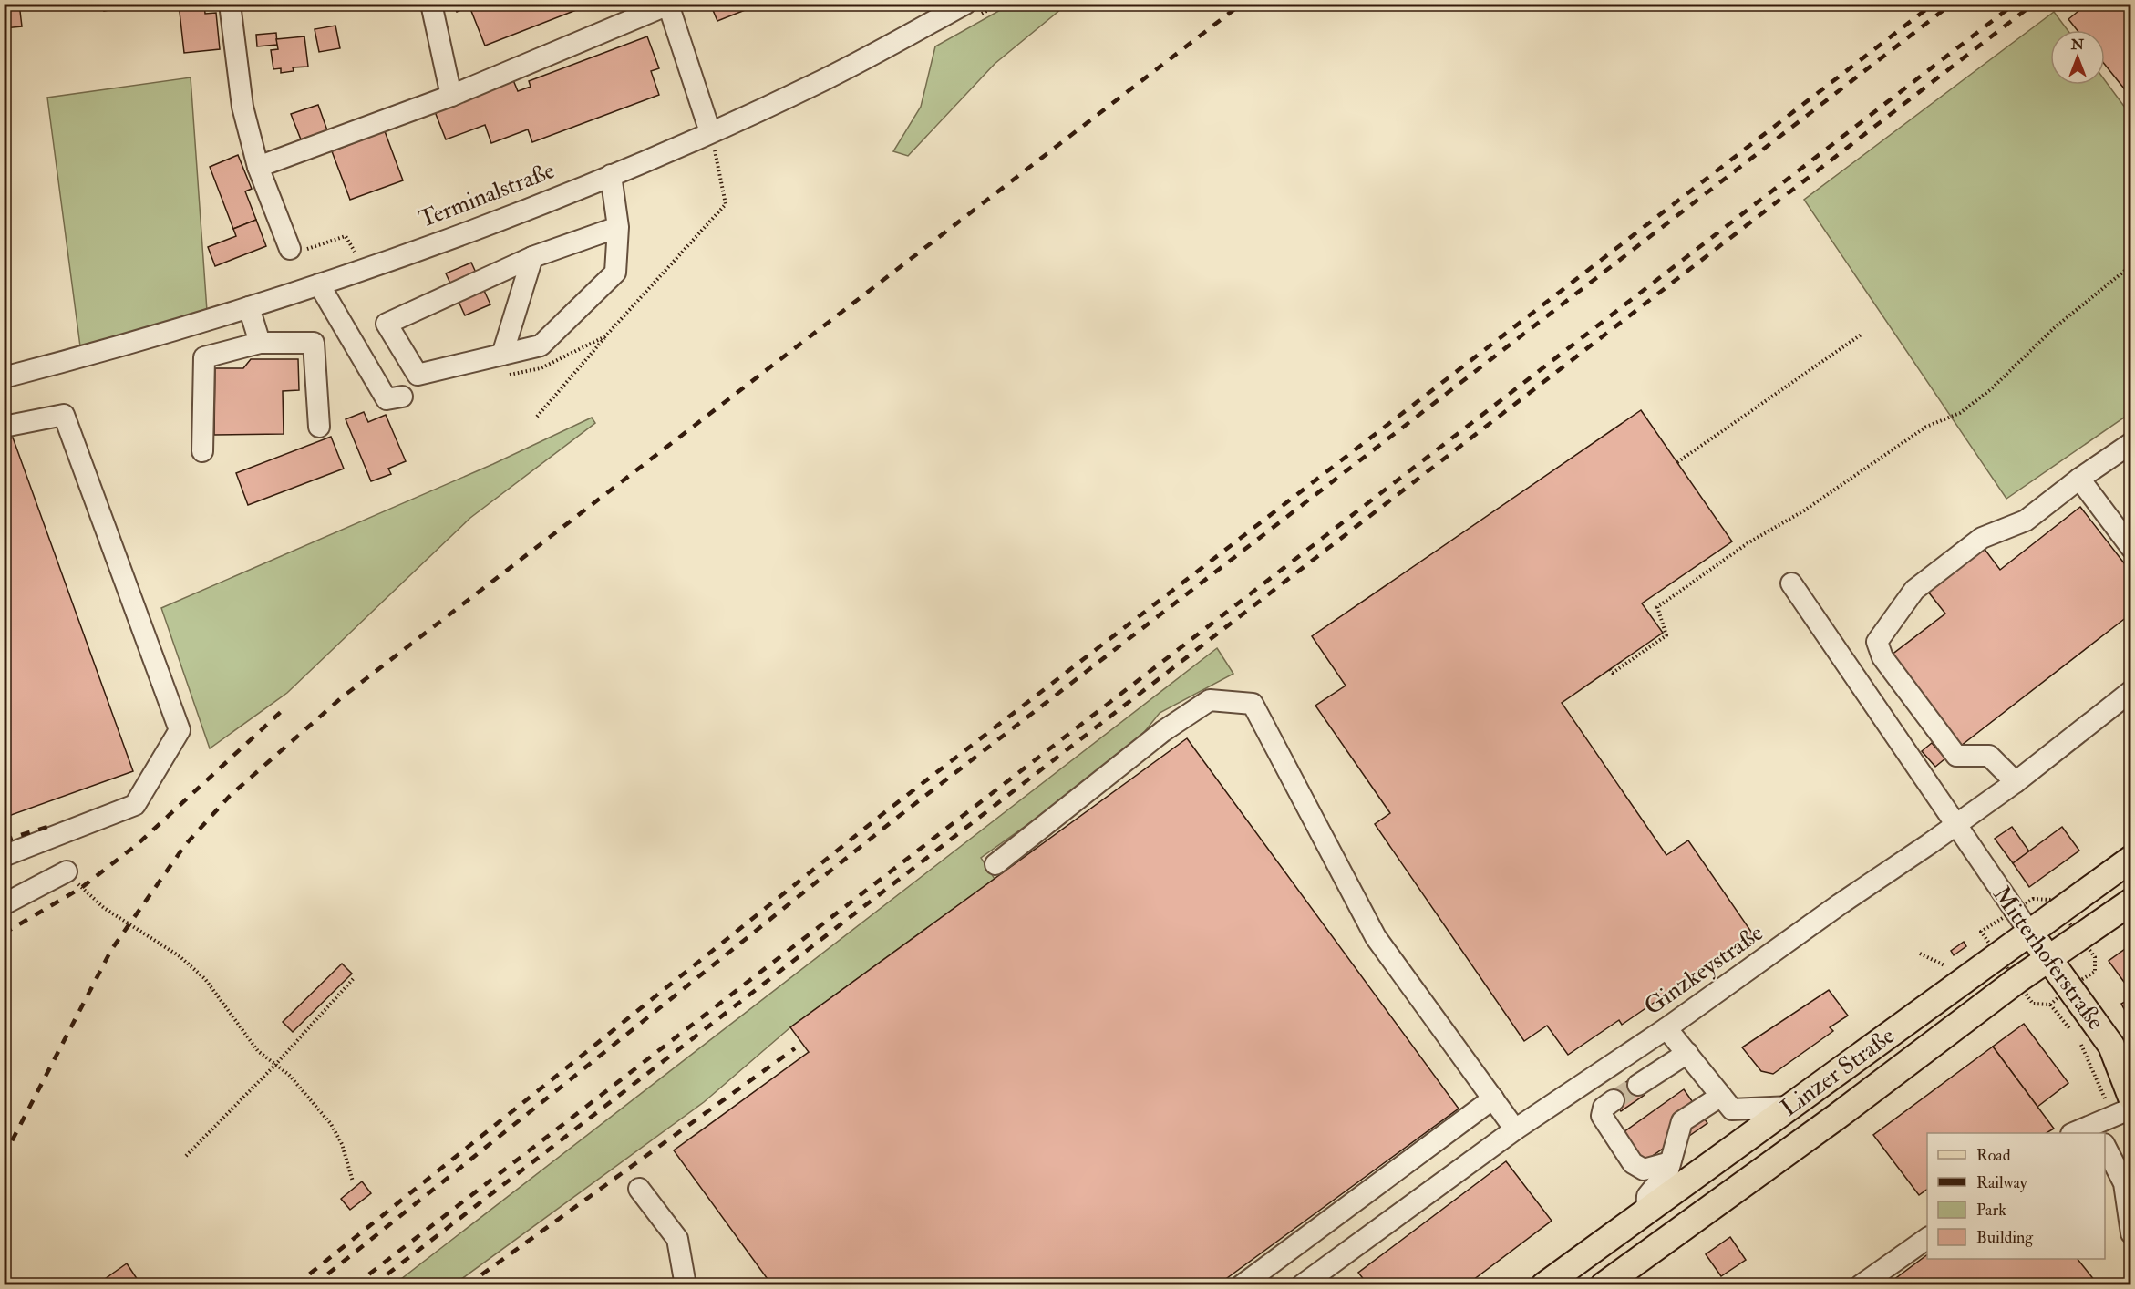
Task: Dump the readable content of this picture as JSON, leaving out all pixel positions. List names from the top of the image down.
{
  "streets": {
    "main road": ["Mitterhoferstraße", "Linzer Straße"],
    "street": ["Terminalstraße", "Ginzkeystraße"]
  },
  "crossings": [
    ["Mitterhoferstraße", "Ginzkeystraße"],
    ["Mitterhoferstraße", "Linzer Straße"]
  ],
  "legend": [
    "Road",
    "Railway",
    "Park",
    "Building"
  ],
  "north": "top"
}
